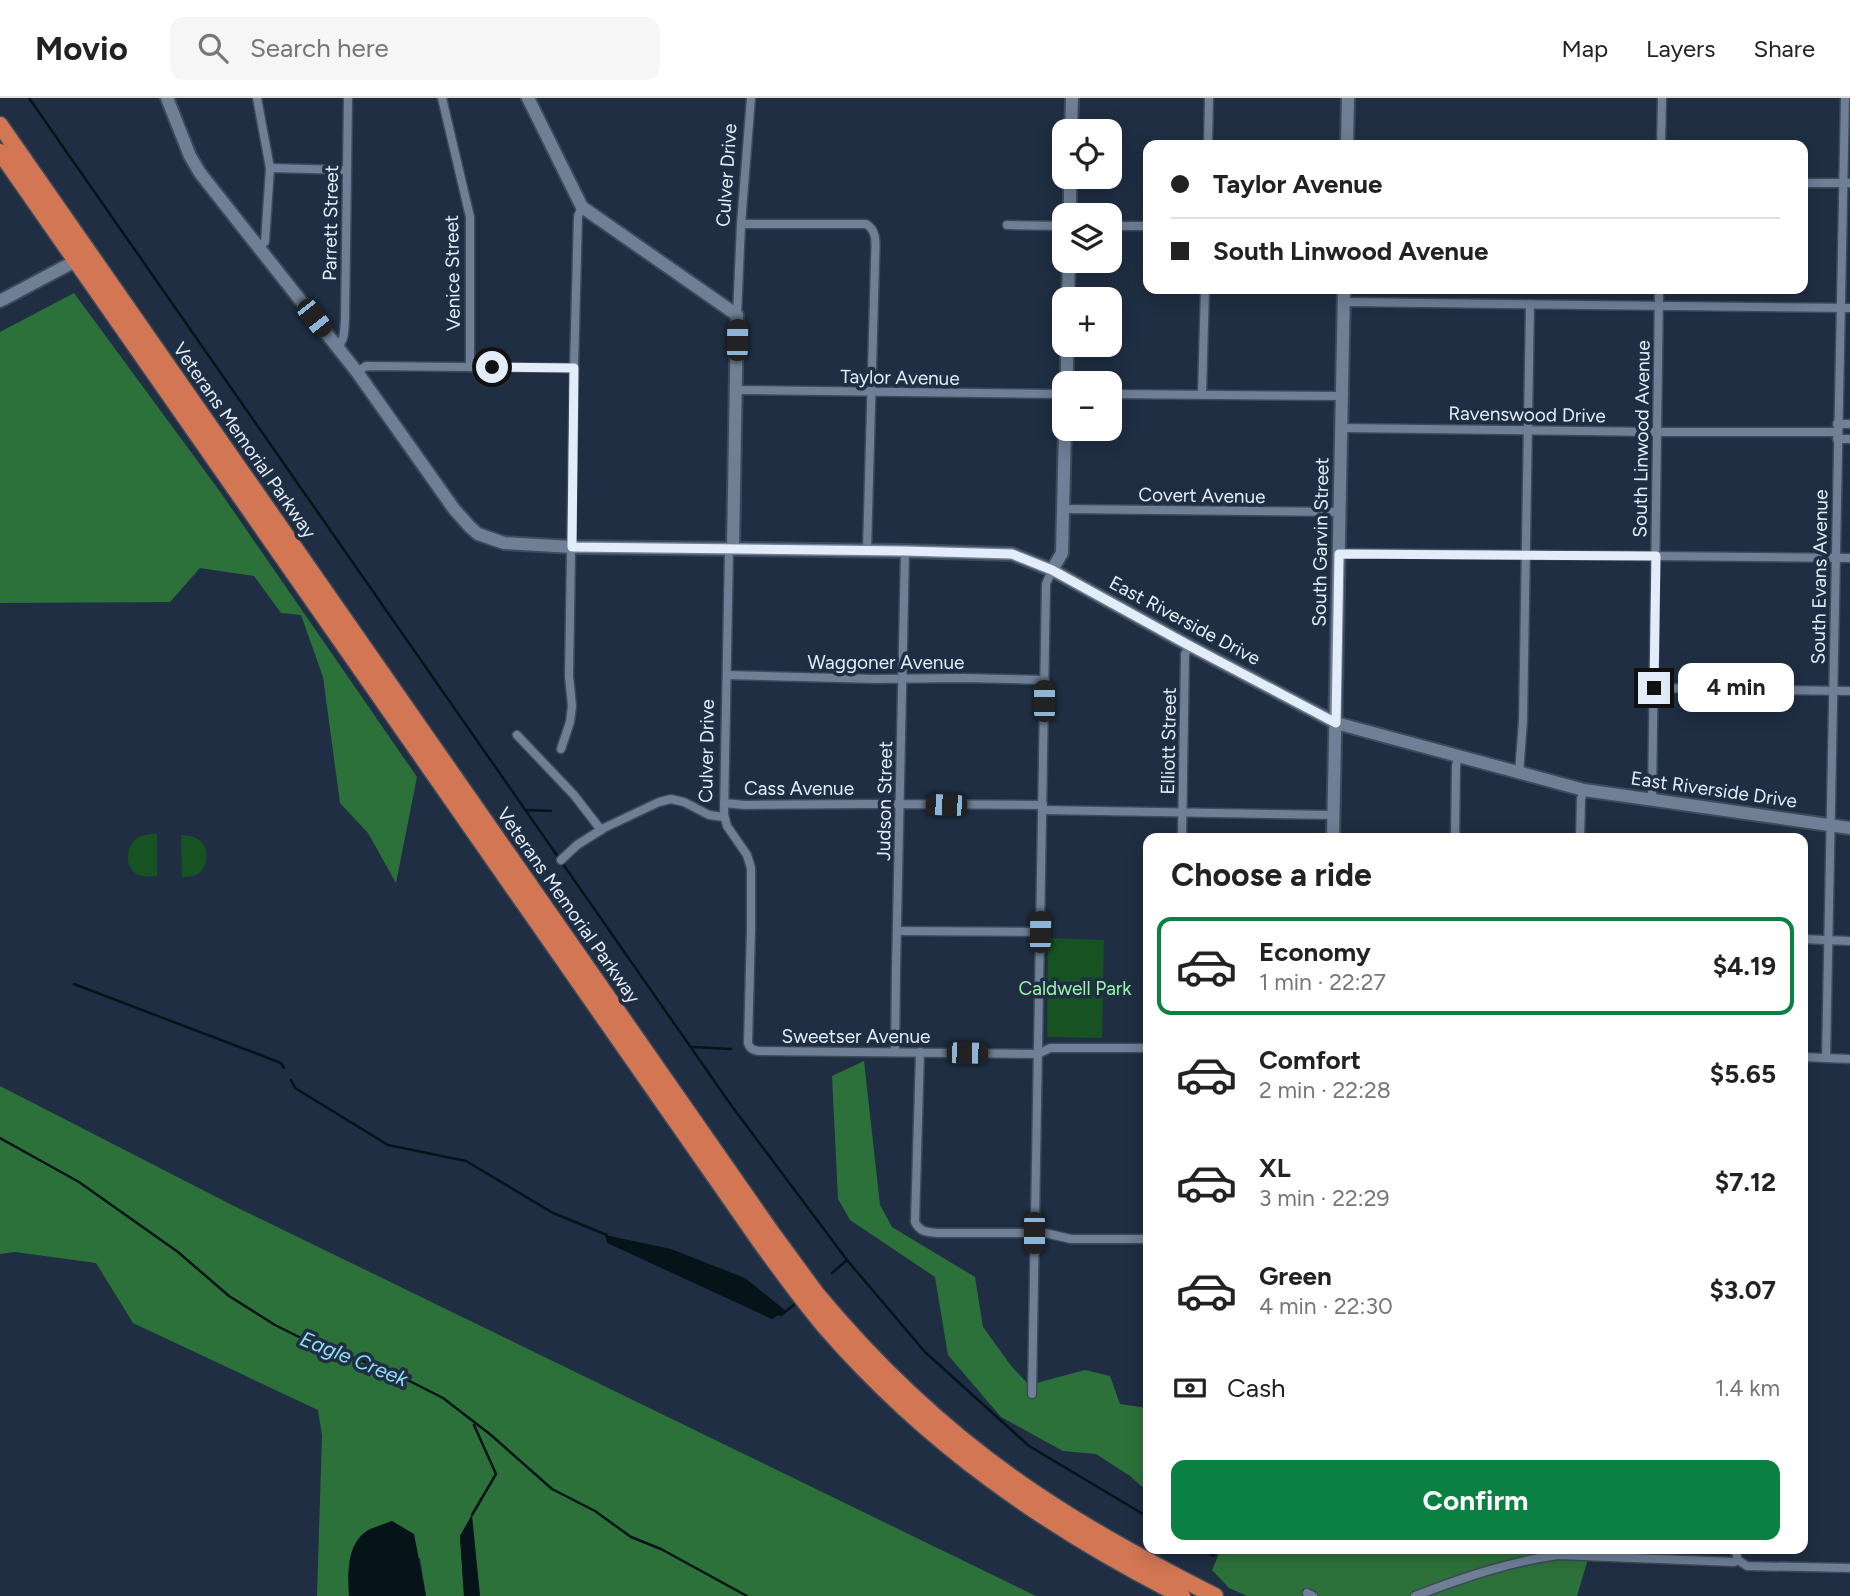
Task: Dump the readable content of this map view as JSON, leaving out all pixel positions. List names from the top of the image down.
{
  "streets": {
    "highway": ["Veterans Memorial Parkway"],
    "street": [
      "Culver Drive",
      "Parrett Street",
      "Venice Street",
      "Taylor Avenue",
      "Ravenswood Drive",
      "South Linwood Avenue",
      "Covert Avenue",
      "South Garvin Street",
      "South Evans Avenue",
      "East Riverside Drive",
      "Waggoner Avenue",
      "Elliott Street",
      "Cass Avenue",
      "Judson Street",
      "Sweetser Avenue"
    ]
  },
  "crossings": [
    ["Culver Drive", "Taylor Avenue"],
    ["Culver Drive", "East Riverside Drive"],
    ["Culver Drive", "Waggoner Avenue"],
    ["Culver Drive", "Cass Avenue"],
    ["Culver Drive", "Sweetser Avenue"],
    ["Ravenswood Drive", "South Linwood Avenue"],
    ["Ravenswood Drive", "South Garvin Street"],
    ["Ravenswood Drive", "South Evans Avenue"],
    ["South Linwood Avenue", "East Riverside Drive"],
    ["Covert Avenue", "South Garvin Street"],
    ["South Garvin Street", "East Riverside Drive"],
    ["South Garvin Street", "Cass Avenue"],
    ["South Evans Avenue", "East Riverside Drive"],
    ["East Riverside Drive", "Elliott Street"],
    ["East Riverside Drive", "Judson Street"],
    ["Waggoner Avenue", "Judson Street"],
    ["Elliott Street", "Cass Avenue"],
    ["Cass Avenue", "Judson Street"],
    ["Judson Street", "Sweetser Avenue"]
  ],
  "water": ["Eagle Creek"],
  "parks": ["Caldwell Park"],
  "page": {
    "header": "Movio",
    "search": "Search here",
    "nav": ["Map", "Layers", "Share"],
    "map_buttons": ["+", "−"],
    "banner": ["Taylor Avenue", "South Linwood Avenue"],
    "bubble": "4 min",
    "heading": "Choose a ride",
    "list": [
      {
        "name": "Economy",
        "note": "1 min · 22:27",
        "value": "$4.19"
      },
      {
        "name": "Comfort",
        "note": "2 min · 22:28",
        "value": "$5.65"
      },
      {
        "name": "XL",
        "note": "3 min · 22:29",
        "value": "$7.12"
      },
      {
        "name": "Green",
        "note": "4 min · 22:30",
        "value": "$3.07"
      }
    ],
    "pay": ["Cash", "1.4 km"],
    "buttons": "Confirm"
  }
}
